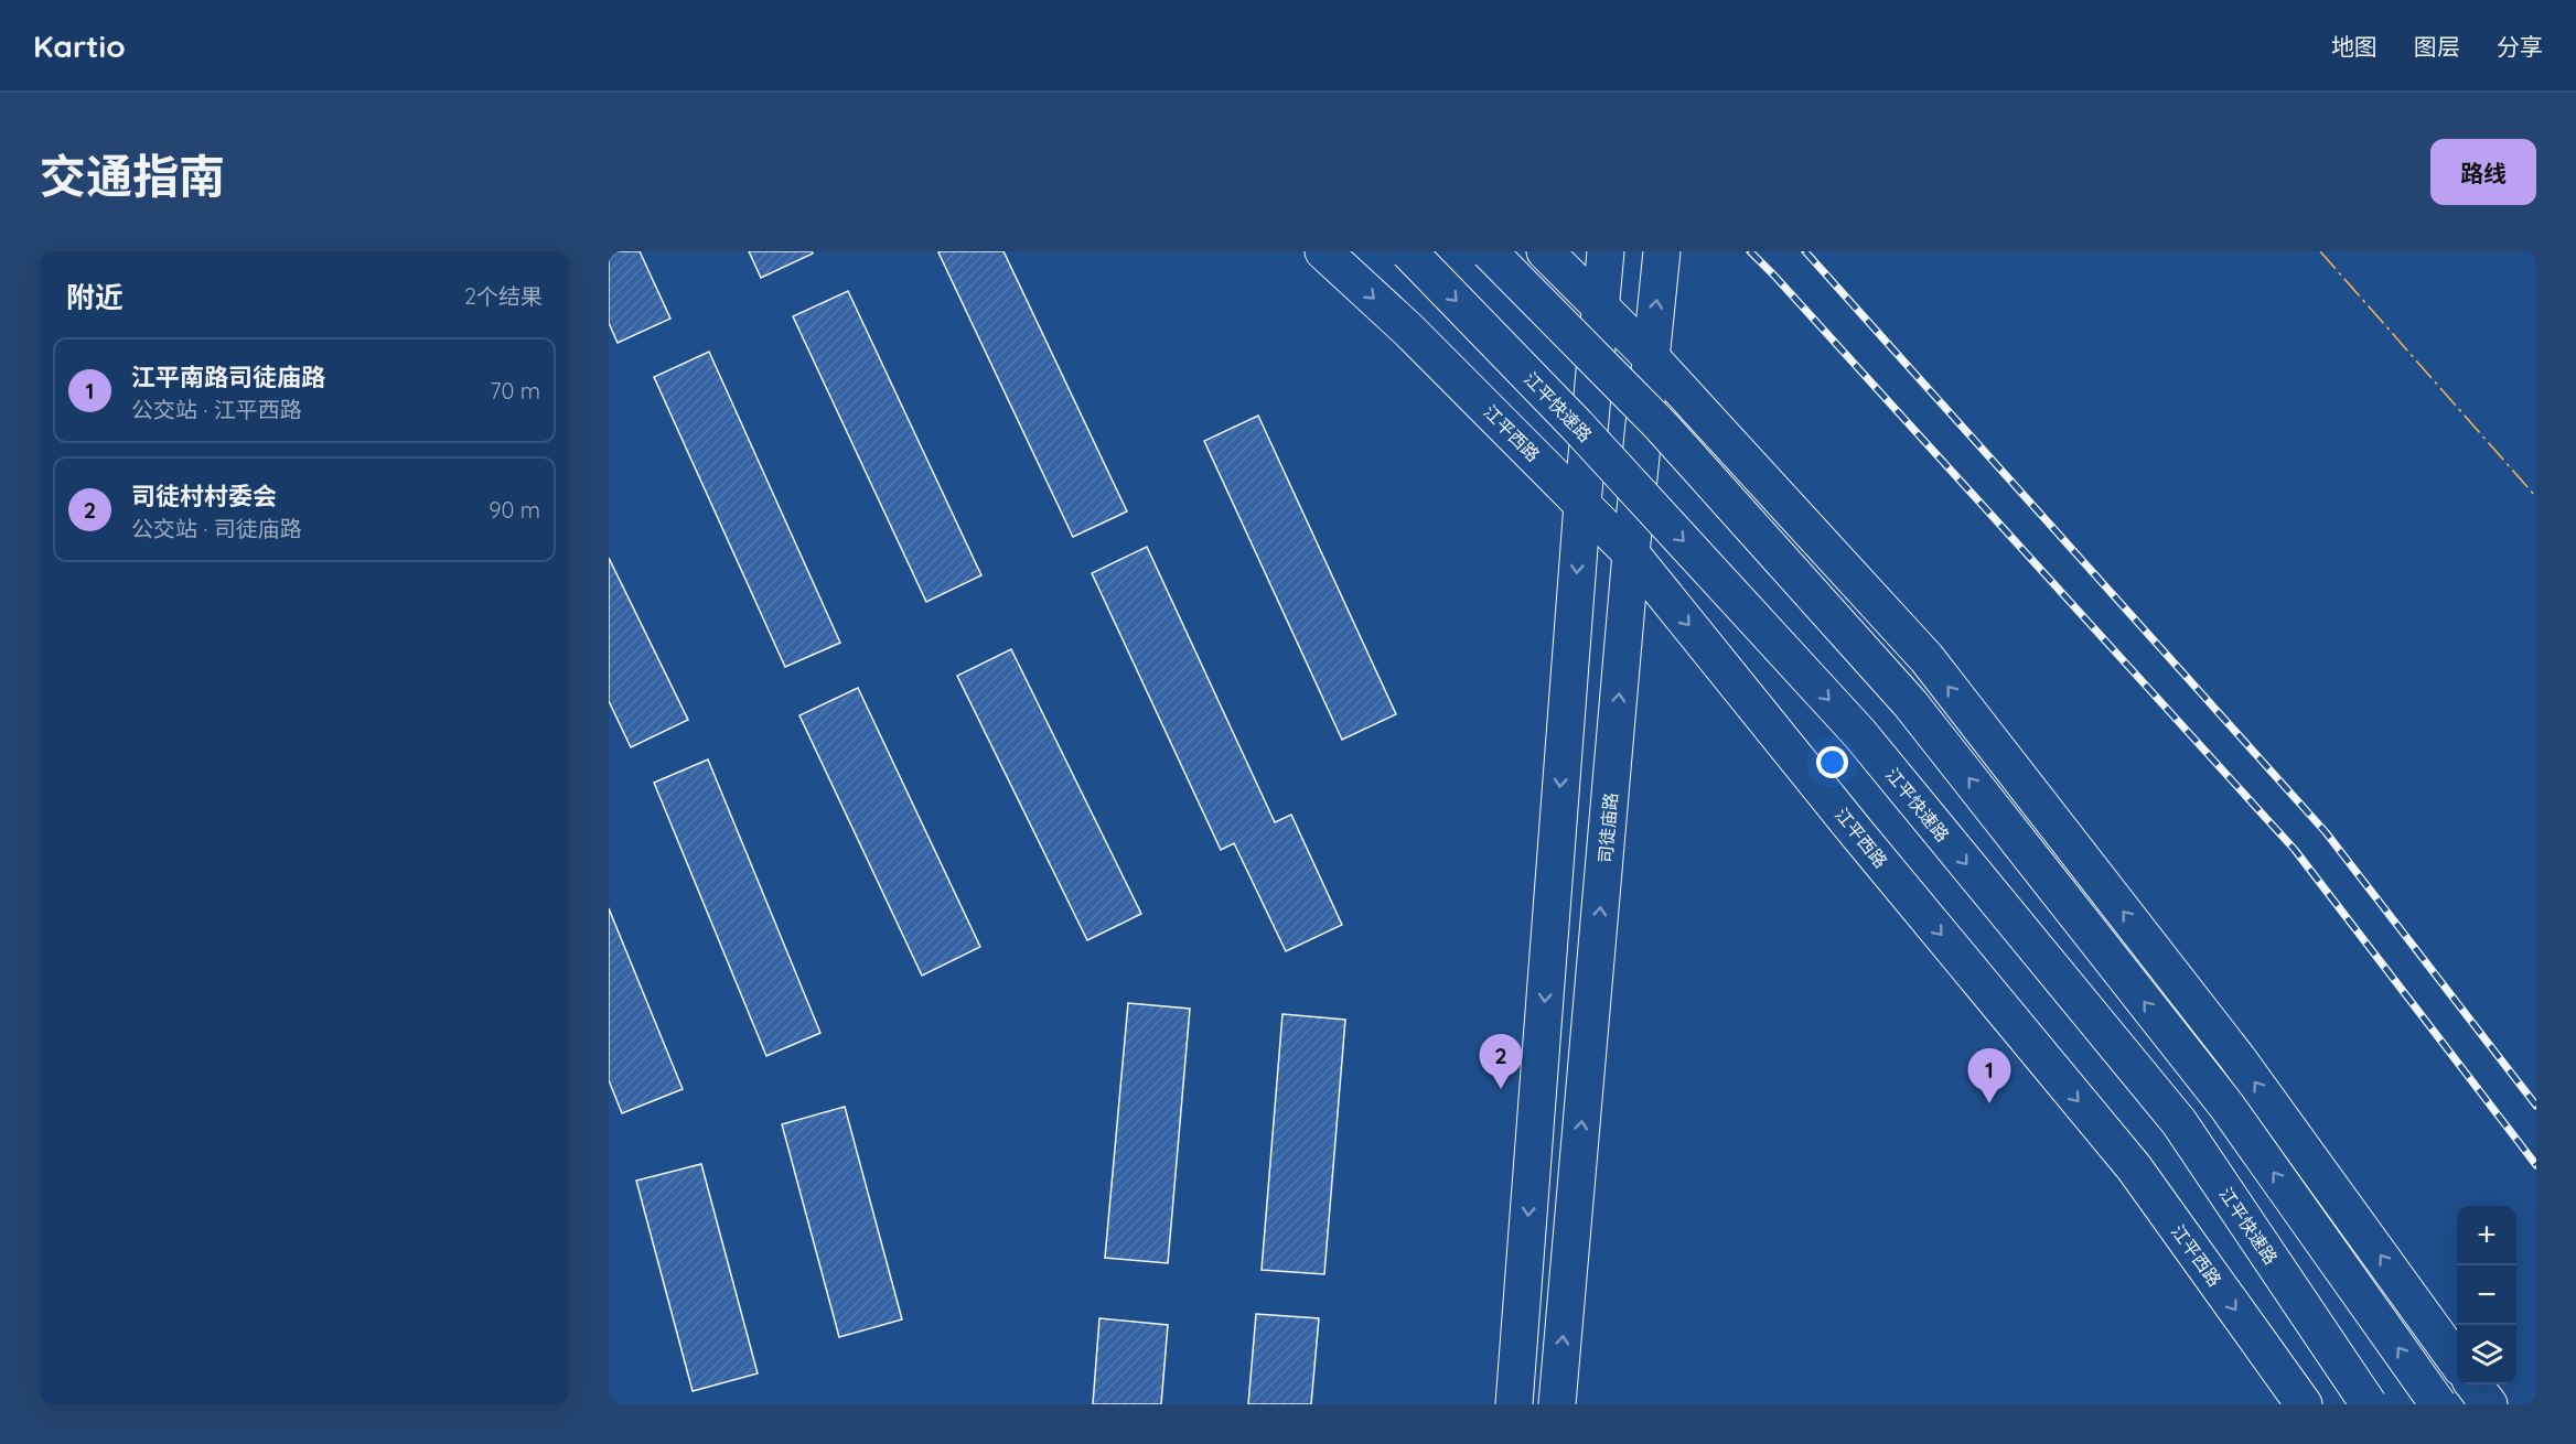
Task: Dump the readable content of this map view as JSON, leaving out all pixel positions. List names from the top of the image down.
{
  "streets": {
    "main road": ["江平快速路", "江平西路", "司徒庙路"]
  },
  "crossings": [
    ["江平西路", "司徒庙路"]
  ],
  "page": {
    "header": "Kartio",
    "nav": ["地图", "图层", "分享"],
    "title": "交通指南",
    "buttons": "路线",
    "heading": ["附近", "2个结果"],
    "list": [
      {
        "mark": "1",
        "name": "江平南路司徒庙路",
        "note": "公交站 · 江平西路",
        "value": "70 m"
      },
      {
        "mark": "2",
        "name": "司徒村村委会",
        "note": "公交站 · 司徒庙路",
        "value": "90 m"
      }
    ],
    "pins": ["2", "1"],
    "map_buttons": ["+", "−"]
  }
}
